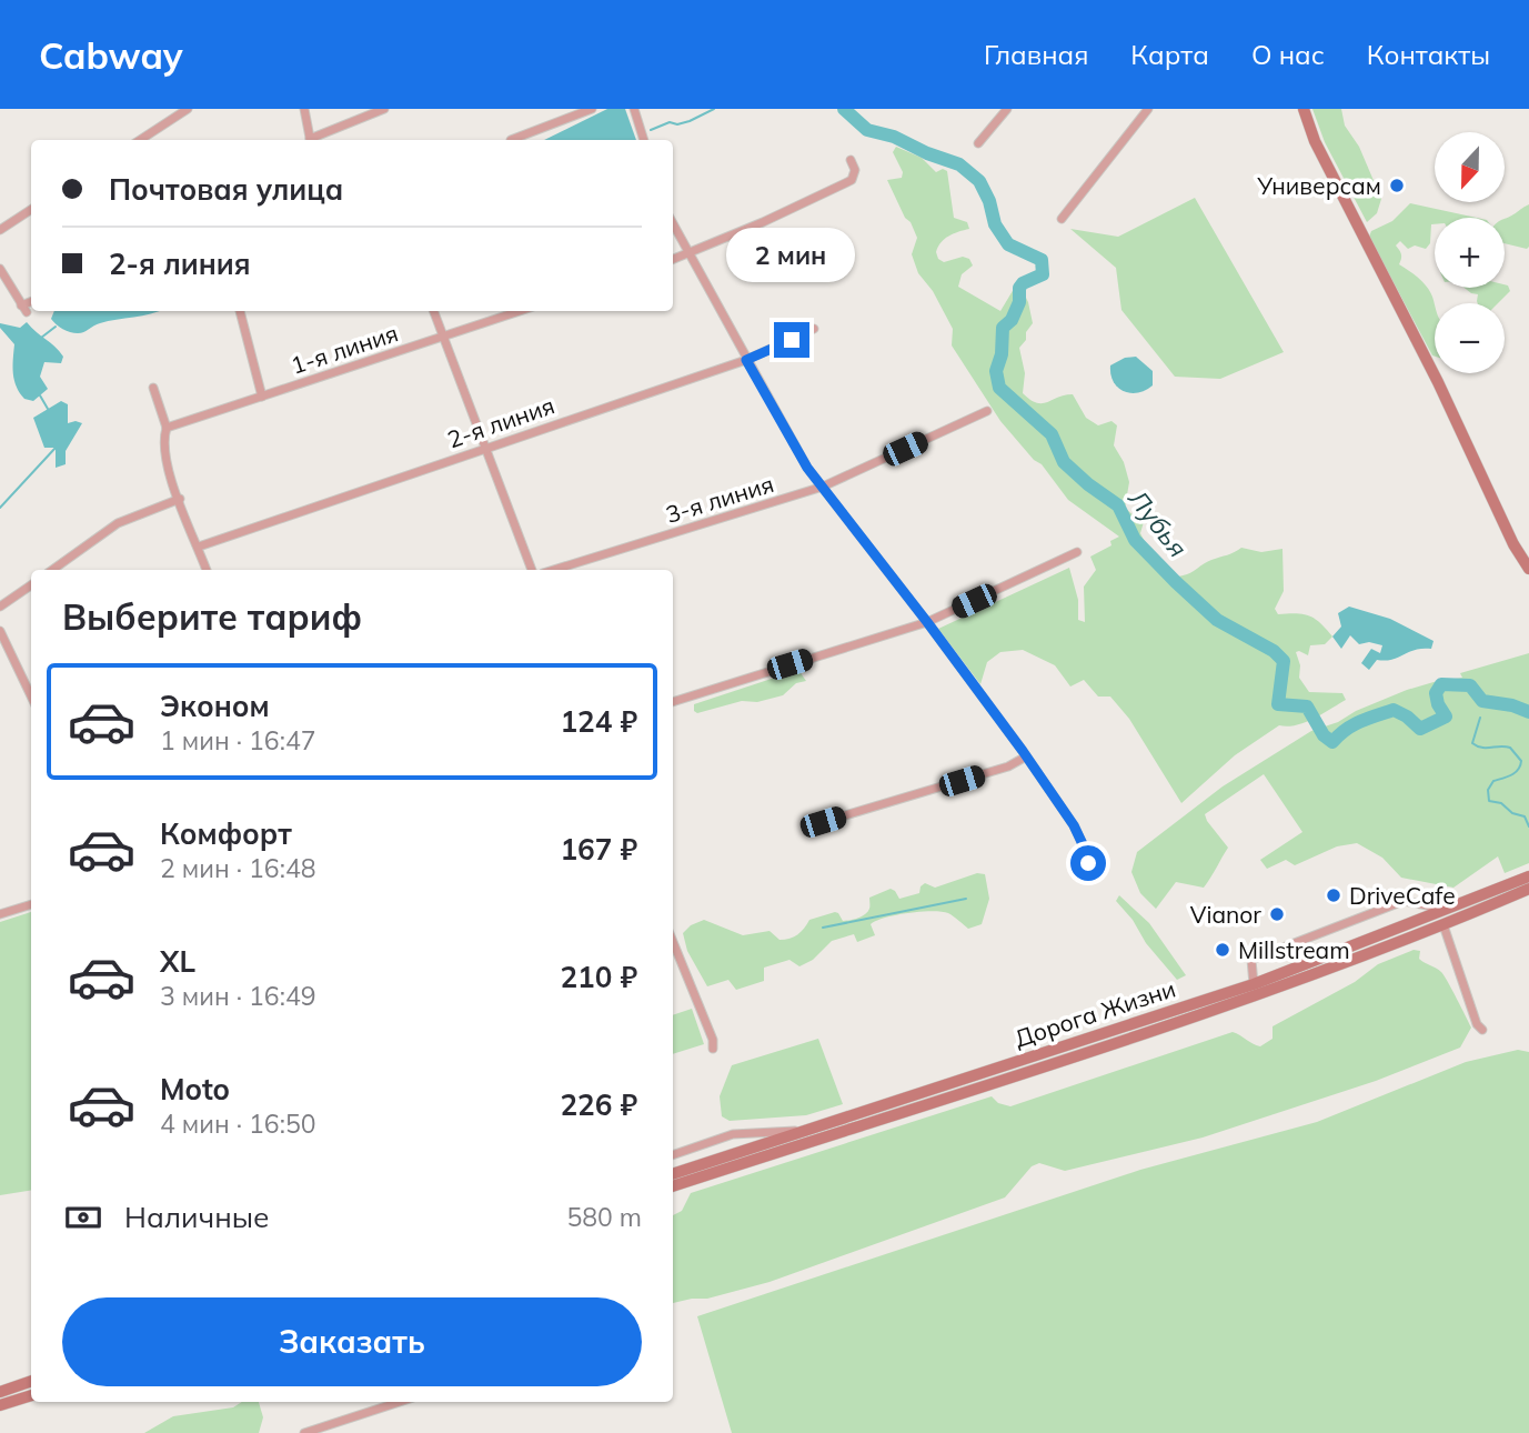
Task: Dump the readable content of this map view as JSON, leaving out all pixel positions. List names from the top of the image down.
{
  "streets": {
    "main road": ["Дорога Жизни"],
    "street": ["1-я линия", "2-я линия", "3-я линия"]
  },
  "water": ["Лубья"],
  "places": [
    "Универсам",
    "DriveCafe",
    "Vianor",
    "Millstream"
  ],
  "north": "bottom",
  "page": {
    "header": "Cabway",
    "nav": [
      "Главная",
      "Карта",
      "О нас",
      "Контакты"
    ],
    "map_buttons": ["+", "−"],
    "banner": ["Почтовая улица", "2-я линия"],
    "bubble": "2 мин",
    "heading": "Выберите тариф",
    "list": [
      {
        "name": "Эконом",
        "note": "1 мин · 16:47",
        "value": "124 ₽"
      },
      {
        "name": "Комфорт",
        "note": "2 мин · 16:48",
        "value": "167 ₽"
      },
      {
        "name": "XL",
        "note": "3 мин · 16:49",
        "value": "210 ₽"
      },
      {
        "name": "Moto",
        "note": "4 мин · 16:50",
        "value": "226 ₽"
      }
    ],
    "pay": ["Наличные", "580 m"],
    "buttons": "Заказать"
  }
}
